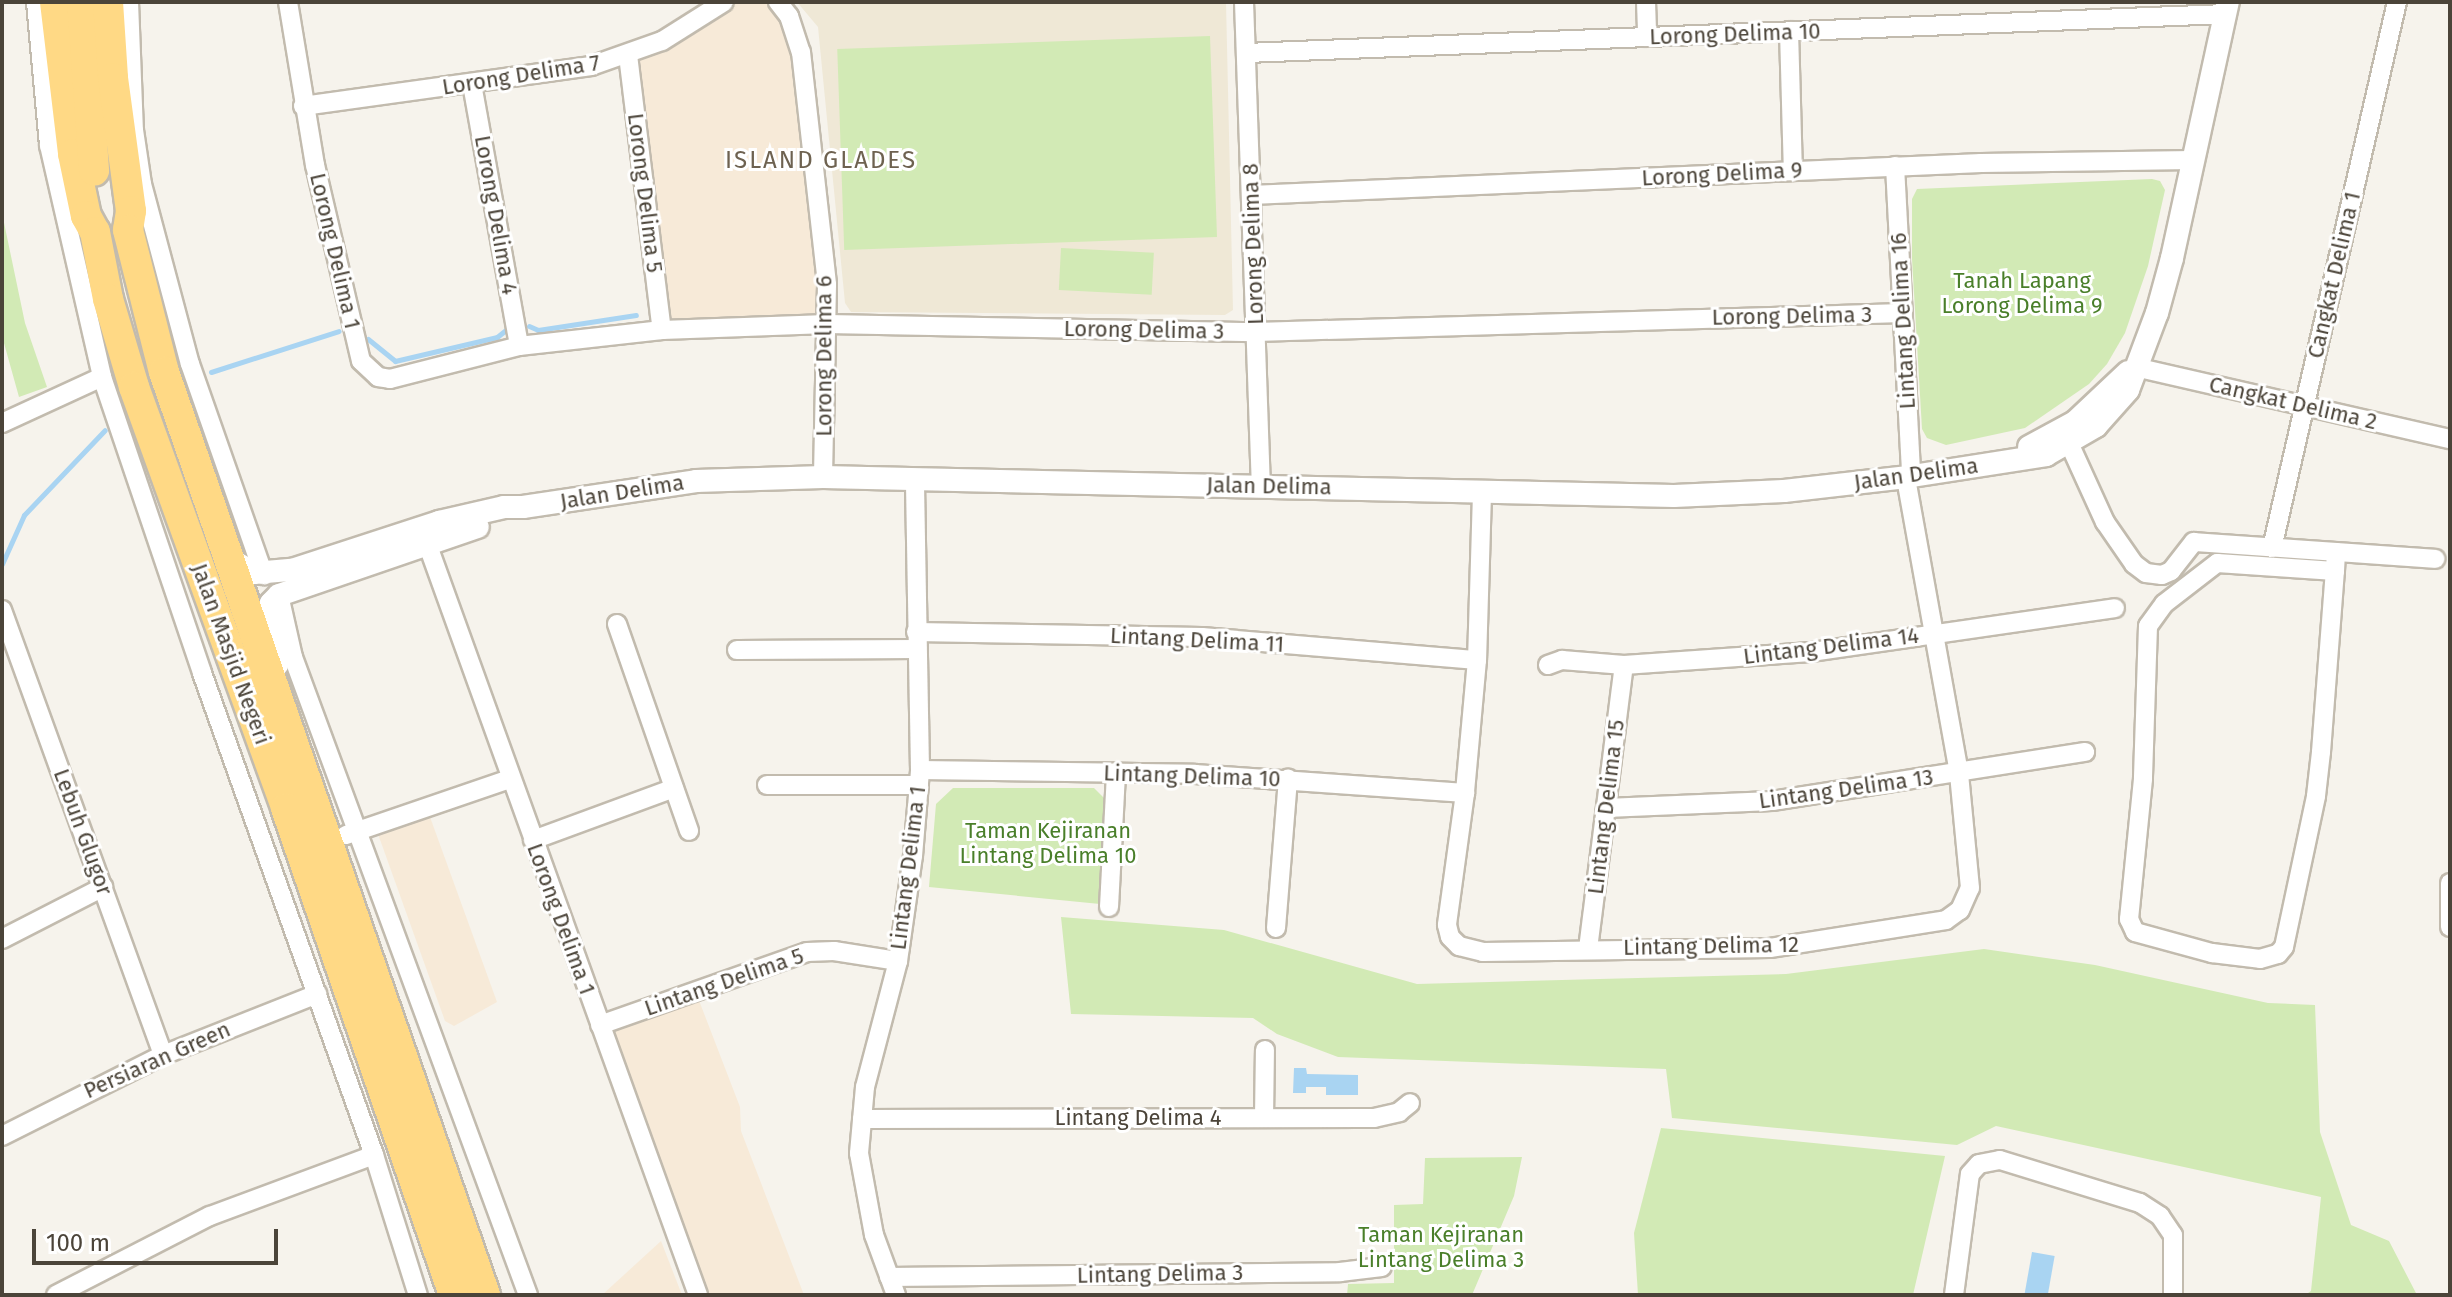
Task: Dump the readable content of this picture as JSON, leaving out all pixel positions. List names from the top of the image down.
{
  "streets": {
    "highway": ["Jalan Masjid Negeri"],
    "street": [
      "Lorong Delima 10",
      "Lorong Delima 7",
      "Lorong Delima 9",
      "Lorong Delima 5",
      "Lorong Delima 4",
      "Lorong Delima 8",
      "Lorong Delima 1",
      "Cangkat Delima 1",
      "Lorong Delima 3",
      "Lintang Delima 16",
      "Lorong Delima 6",
      "Cangkat Delima 2",
      "Jalan Delima",
      "Lintang Delima 11",
      "Lintang Delima 14",
      "Lintang Delima 10",
      "Lintang Delima 13",
      "Lintang Delima 15",
      "Lebuh Glugor",
      "Lintang Delima 1",
      "Lintang Delima 12",
      "Lintang Delima 5",
      "Persiaran Green",
      "Lintang Delima 4",
      "Lintang Delima 3"
    ]
  },
  "crossings": [
    ["Lorong Delima 10", "Lorong Delima 8"],
    ["Lorong Delima 10", "Jalan Delima"],
    ["Lorong Delima 7", "Lorong Delima 5"],
    ["Lorong Delima 7", "Lorong Delima 4"],
    ["Lorong Delima 7", "Lorong Delima 1"],
    ["Lorong Delima 9", "Lorong Delima 8"],
    ["Lorong Delima 9", "Lintang Delima 16"],
    ["Lorong Delima 9", "Jalan Delima"],
    ["Lorong Delima 5", "Lorong Delima 3"],
    ["Lorong Delima 4", "Lorong Delima 3"],
    ["Lorong Delima 8", "Lorong Delima 3"],
    ["Lorong Delima 8", "Jalan Delima"],
    ["Lorong Delima 1", "Lorong Delima 3"],
    ["Lorong Delima 1", "Jalan Delima"],
    ["Lorong Delima 1", "Lintang Delima 5"],
    ["Cangkat Delima 1", "Cangkat Delima 2"],
    ["Lorong Delima 3", "Lintang Delima 16"],
    ["Lorong Delima 3", "Lorong Delima 6"],
    ["Lintang Delima 16", "Jalan Delima"],
    ["Lintang Delima 16", "Lintang Delima 14"],
    ["Lintang Delima 16", "Lintang Delima 13"],
    ["Lintang Delima 16", "Lintang Delima 12"],
    ["Lorong Delima 6", "Jalan Delima"],
    ["Cangkat Delima 2", "Jalan Delima"],
    ["Jalan Delima", "Lintang Delima 1"],
    ["Lintang Delima 11", "Lintang Delima 1"],
    ["Lintang Delima 14", "Lintang Delima 15"],
    ["Lintang Delima 10", "Lintang Delima 1"],
    ["Lintang Delima 10", "Lintang Delima 12"],
    ["Lintang Delima 13", "Lintang Delima 15"],
    ["Lintang Delima 15", "Lintang Delima 12"],
    ["Lebuh Glugor", "Persiaran Green"],
    ["Lintang Delima 1", "Lintang Delima 5"],
    ["Lintang Delima 1", "Lintang Delima 4"],
    ["Lintang Delima 1", "Lintang Delima 3"]
  ],
  "districts": ["ISLAND GLADES"],
  "parks": ["Tanah Lapang Lorong Delima 9", "Taman Kejiranan Lintang Delima 10", "Taman Kejiranan Lintang Delima 3"],
  "scale_bar": "100 m"
}
